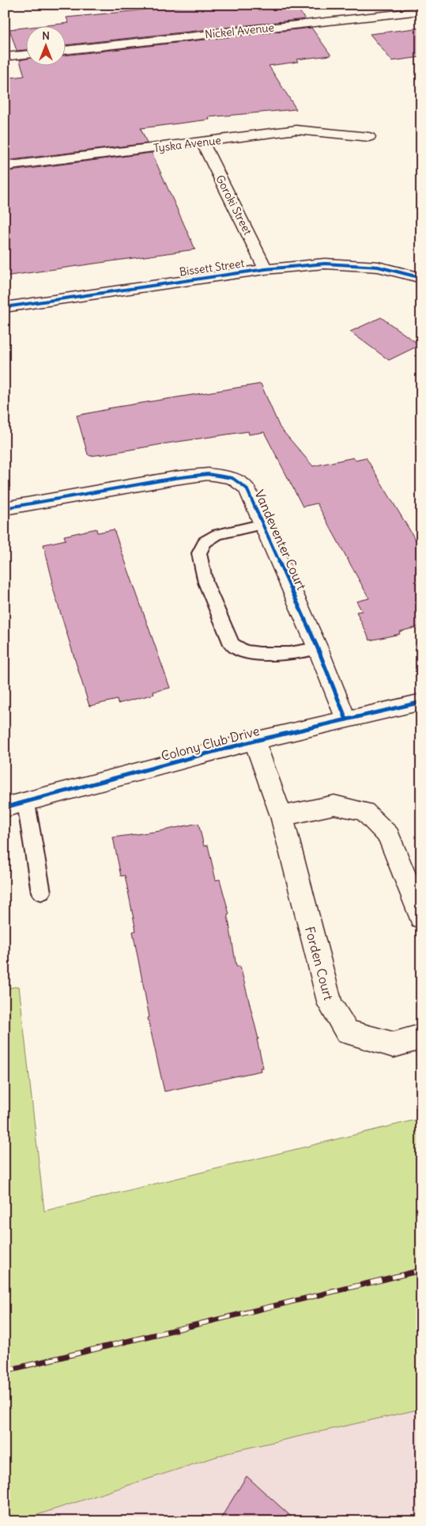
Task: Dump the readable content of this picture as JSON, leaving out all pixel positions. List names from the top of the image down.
{
  "streets": {
    "street": [
      "Nickel Avenue",
      "Tyska Avenue",
      "Goroki Street",
      "Bissett Street",
      "Vandeventer Court",
      "Colony Club Drive",
      "Forden Court"
    ]
  },
  "crossings": [
    ["Tyska Avenue", "Goroki Street"],
    ["Goroki Street", "Bissett Street"],
    ["Vandeventer Court", "Colony Club Drive"],
    ["Colony Club Drive", "Forden Court"]
  ],
  "north": "top"
}
